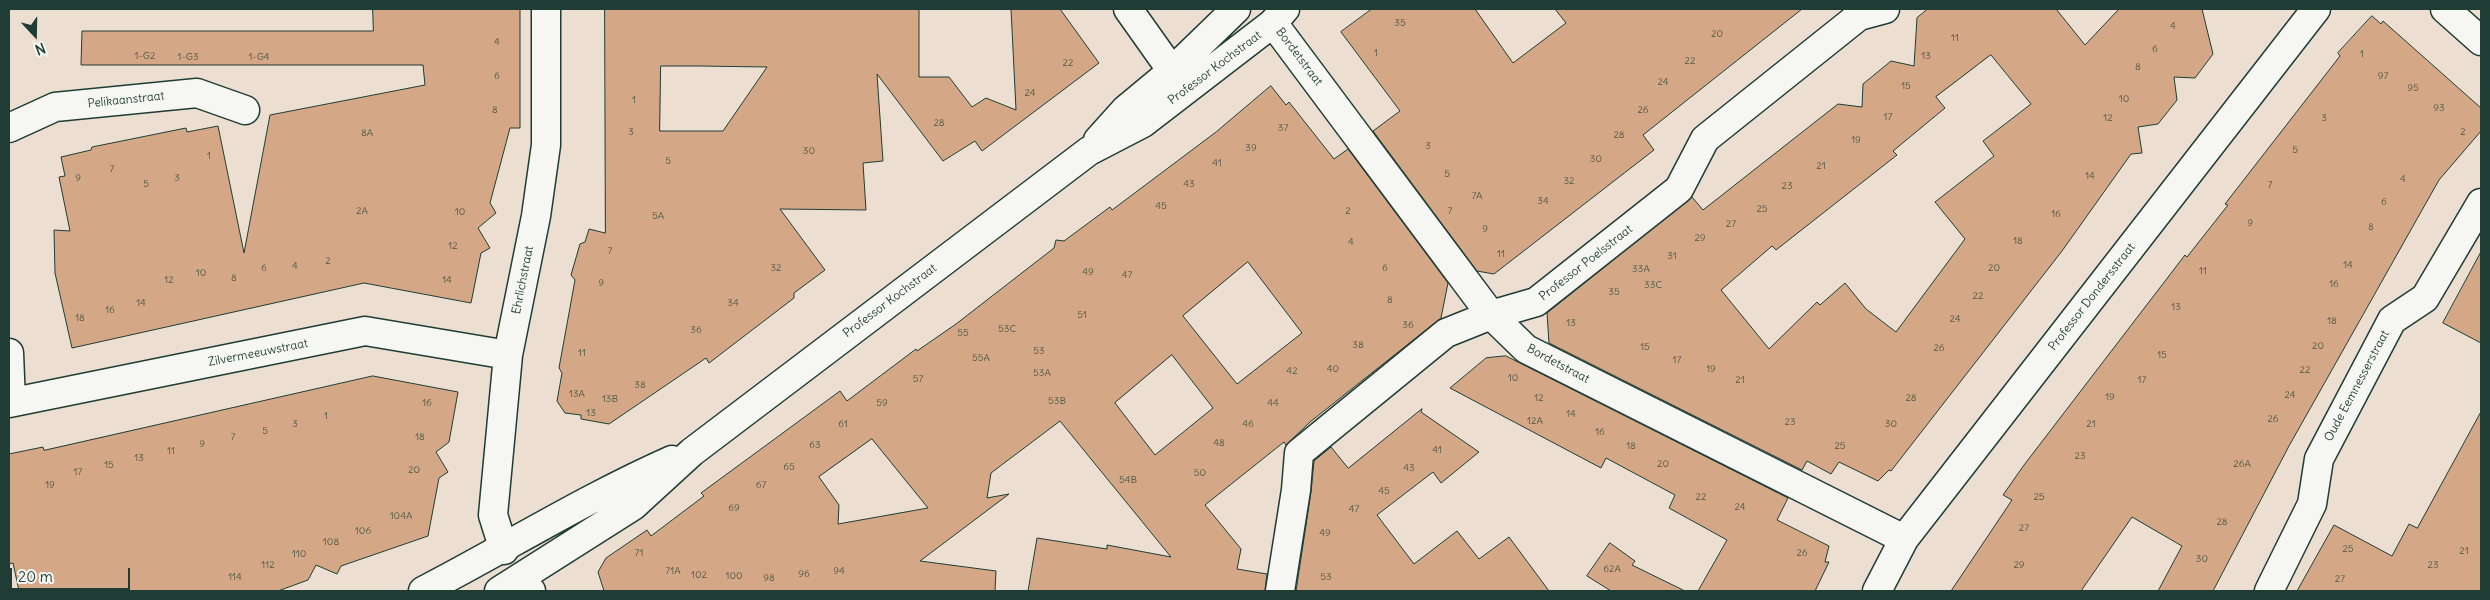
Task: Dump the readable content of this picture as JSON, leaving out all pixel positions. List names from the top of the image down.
{
  "streets": {
    "street": [
      "Bordetstraat",
      "Professor Kochstraat",
      "Pelikaanstraat",
      "Professor Poelsstraat",
      "Ehrlichstraat",
      "Professor Dondersstraat",
      "Zilvermeeuwstraat",
      "Oude Eemnesserstraat"
    ]
  },
  "crossings": [
    ["Bordetstraat", "Professor Kochstraat"],
    ["Bordetstraat", "Professor Poelsstraat"],
    ["Bordetstraat", "Professor Dondersstraat"],
    ["Professor Kochstraat", "Ehrlichstraat"],
    ["Ehrlichstraat", "Zilvermeeuwstraat"]
  ],
  "house_numbers": [
    "35",
    "4",
    "20",
    "11",
    "4",
    "6",
    "1",
    "1",
    "1-G2",
    "13",
    "1-G3",
    "1-G4",
    "22",
    "22",
    "8",
    "6",
    "97",
    "24",
    "15",
    "95",
    "24",
    "10",
    "1",
    "93",
    "8",
    "26",
    "17",
    "12",
    "3",
    "28",
    "37",
    "3",
    "2",
    "8A",
    "28",
    "19",
    "3",
    "39",
    "5",
    "30",
    "1",
    "30",
    "5",
    "41",
    "21",
    "7",
    "5",
    "14",
    "9",
    "3",
    "4",
    "32",
    "5",
    "43",
    "7",
    "23",
    "7A",
    "34",
    "6",
    "45",
    "25",
    "2A",
    "2",
    "7",
    "10",
    "16",
    "5A",
    "9",
    "27",
    "8",
    "9",
    "29",
    "18",
    "4",
    "12",
    "7",
    "11",
    "31",
    "2",
    "14",
    "4",
    "6",
    "32",
    "6",
    "20",
    "33A",
    "11",
    "49",
    "10",
    "47",
    "8",
    "12",
    "14",
    "9",
    "16",
    "33C",
    "35",
    "22",
    "8",
    "14",
    "34",
    "13",
    "16",
    "51",
    "18",
    "24",
    "18",
    "13",
    "36",
    "53C",
    "36",
    "55",
    "38",
    "20",
    "15",
    "26",
    "53",
    "11",
    "15",
    "55A",
    "17",
    "40",
    "19",
    "22",
    "42",
    "53A",
    "10",
    "57",
    "21",
    "17",
    "38",
    "13A",
    "24",
    "19",
    "12",
    "28",
    "13B",
    "53B",
    "16",
    "59",
    "44",
    "13",
    "14",
    "1",
    "26",
    "12A",
    "23",
    "3",
    "61",
    "46",
    "30",
    "21",
    "5",
    "16",
    "7",
    "18",
    "48",
    "9",
    "63",
    "18",
    "25",
    "41",
    "11",
    "23",
    "13",
    "20",
    "26A",
    "15",
    "65",
    "43",
    "20",
    "17",
    "50",
    "54B",
    "19",
    "67",
    "45",
    "22",
    "25",
    "24",
    "69",
    "47",
    "104A",
    "28",
    "27",
    "106",
    "49",
    "108",
    "25",
    "21",
    "71",
    "26",
    "110",
    "30",
    "112",
    "29",
    "23",
    "62A",
    "71A",
    "94",
    "96",
    "102",
    "100",
    "114",
    "53",
    "98",
    "27"
  ],
  "scale_bar": "20 m",
  "north": "bottom"
}
